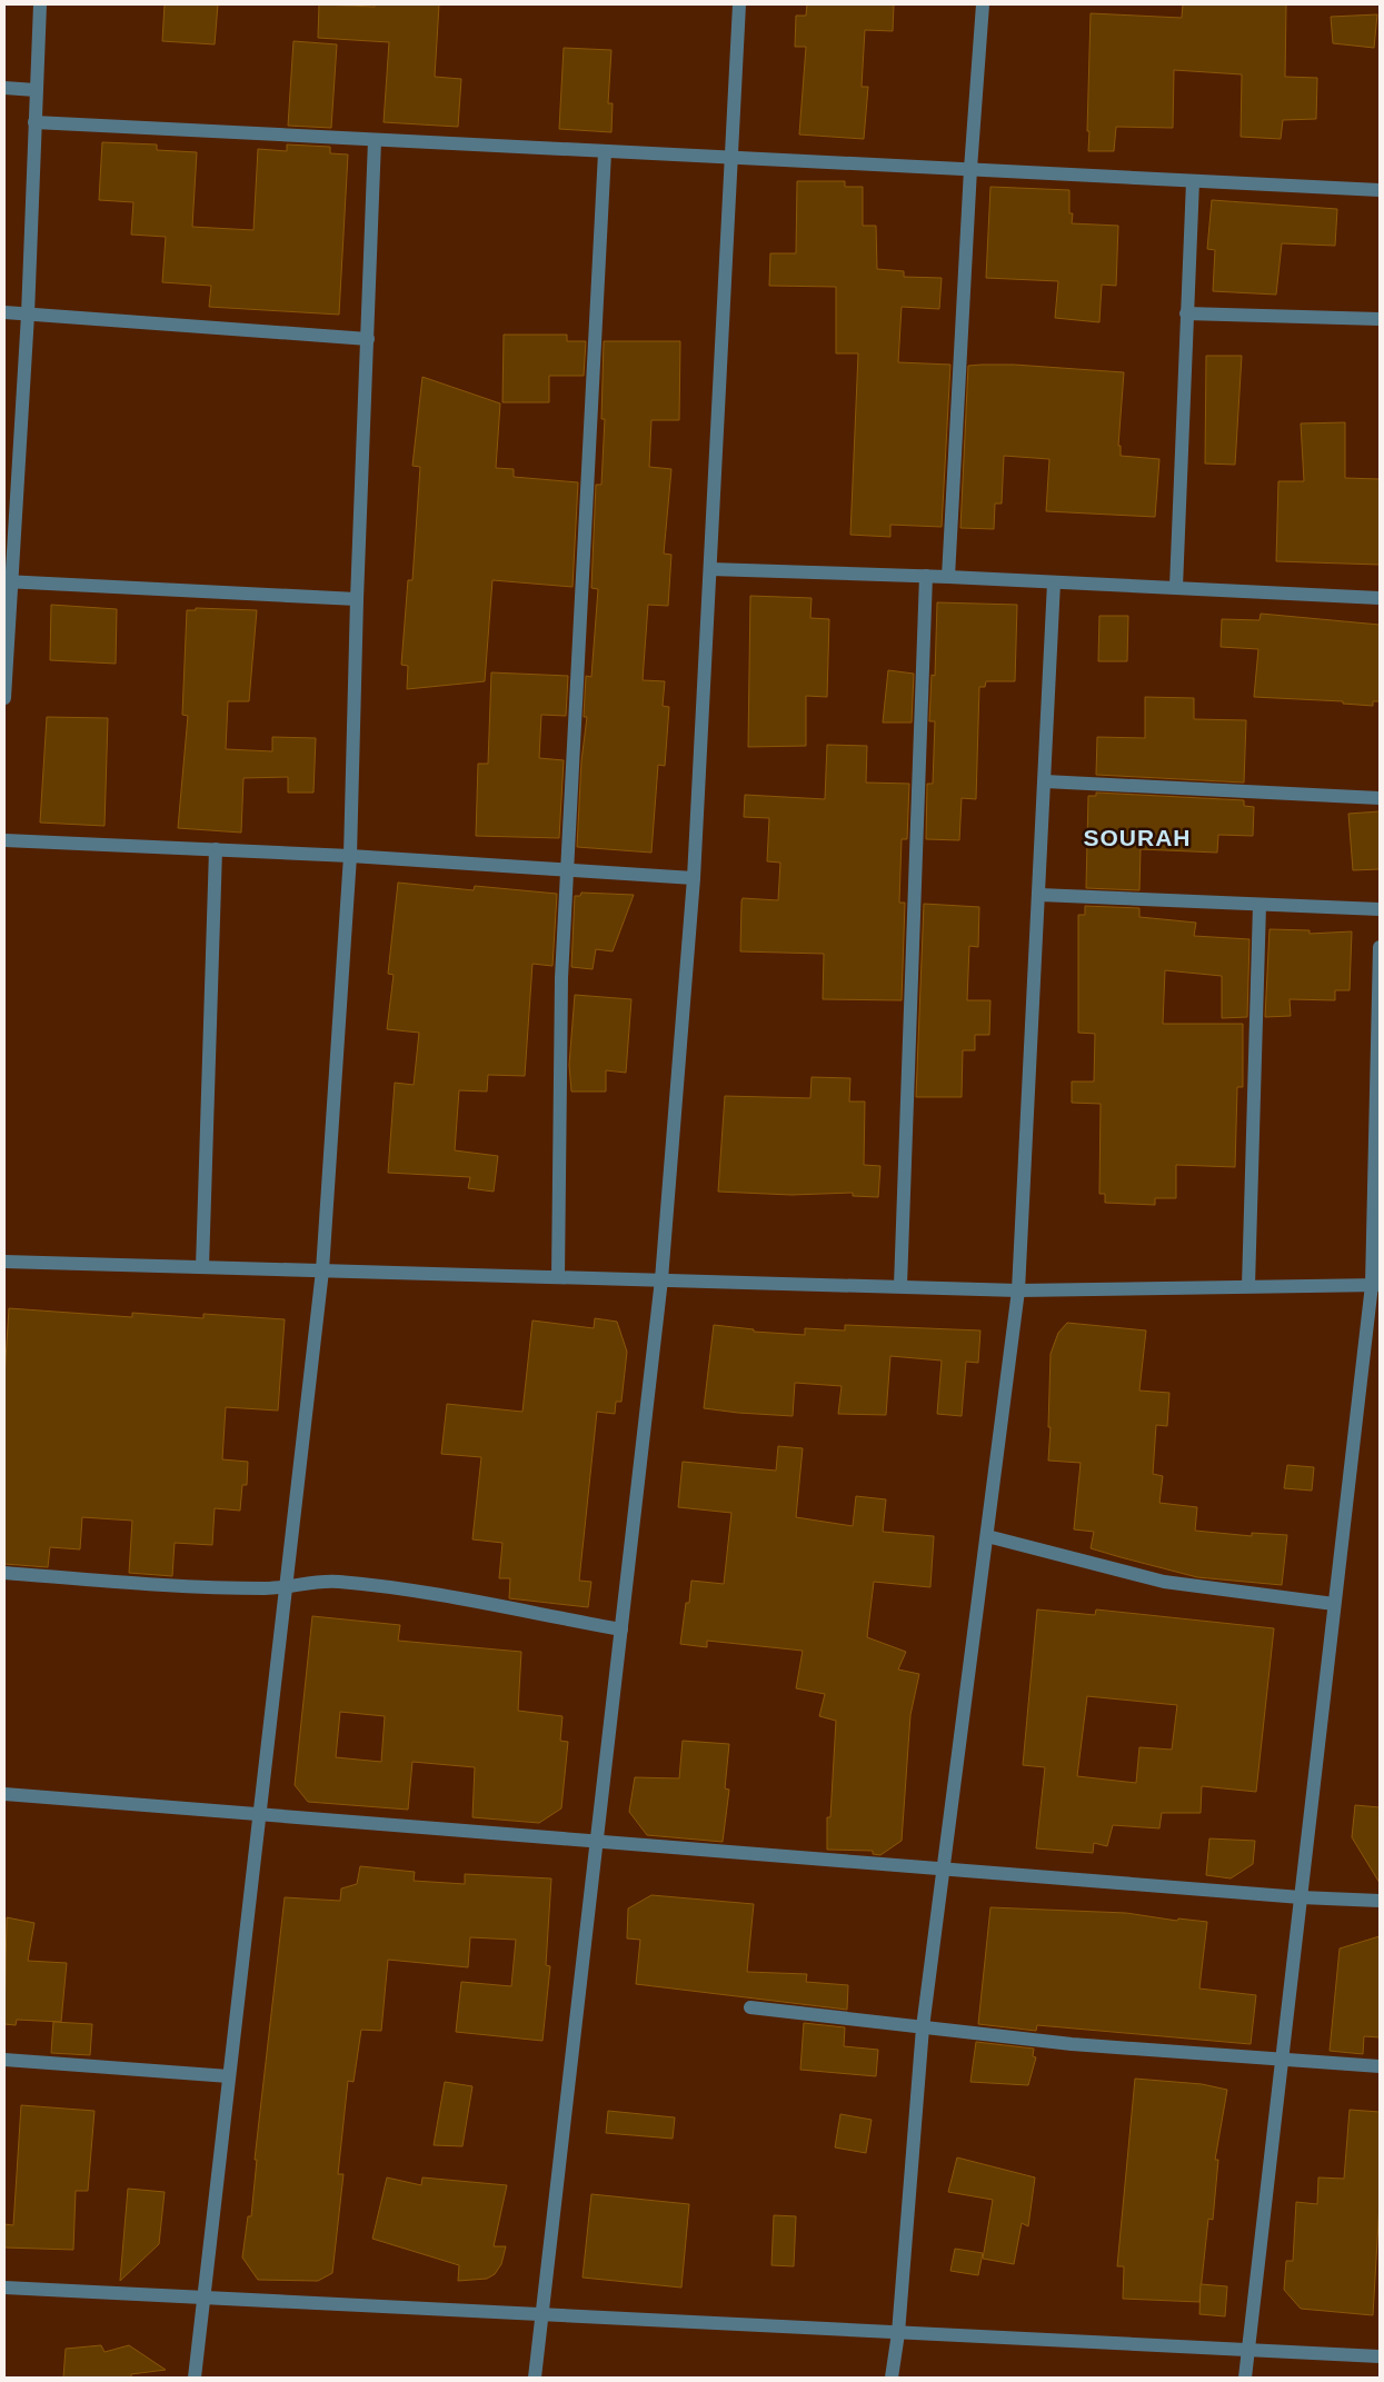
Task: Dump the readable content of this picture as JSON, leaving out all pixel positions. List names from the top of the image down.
{
  "districts": ["SOURAH"]
}
